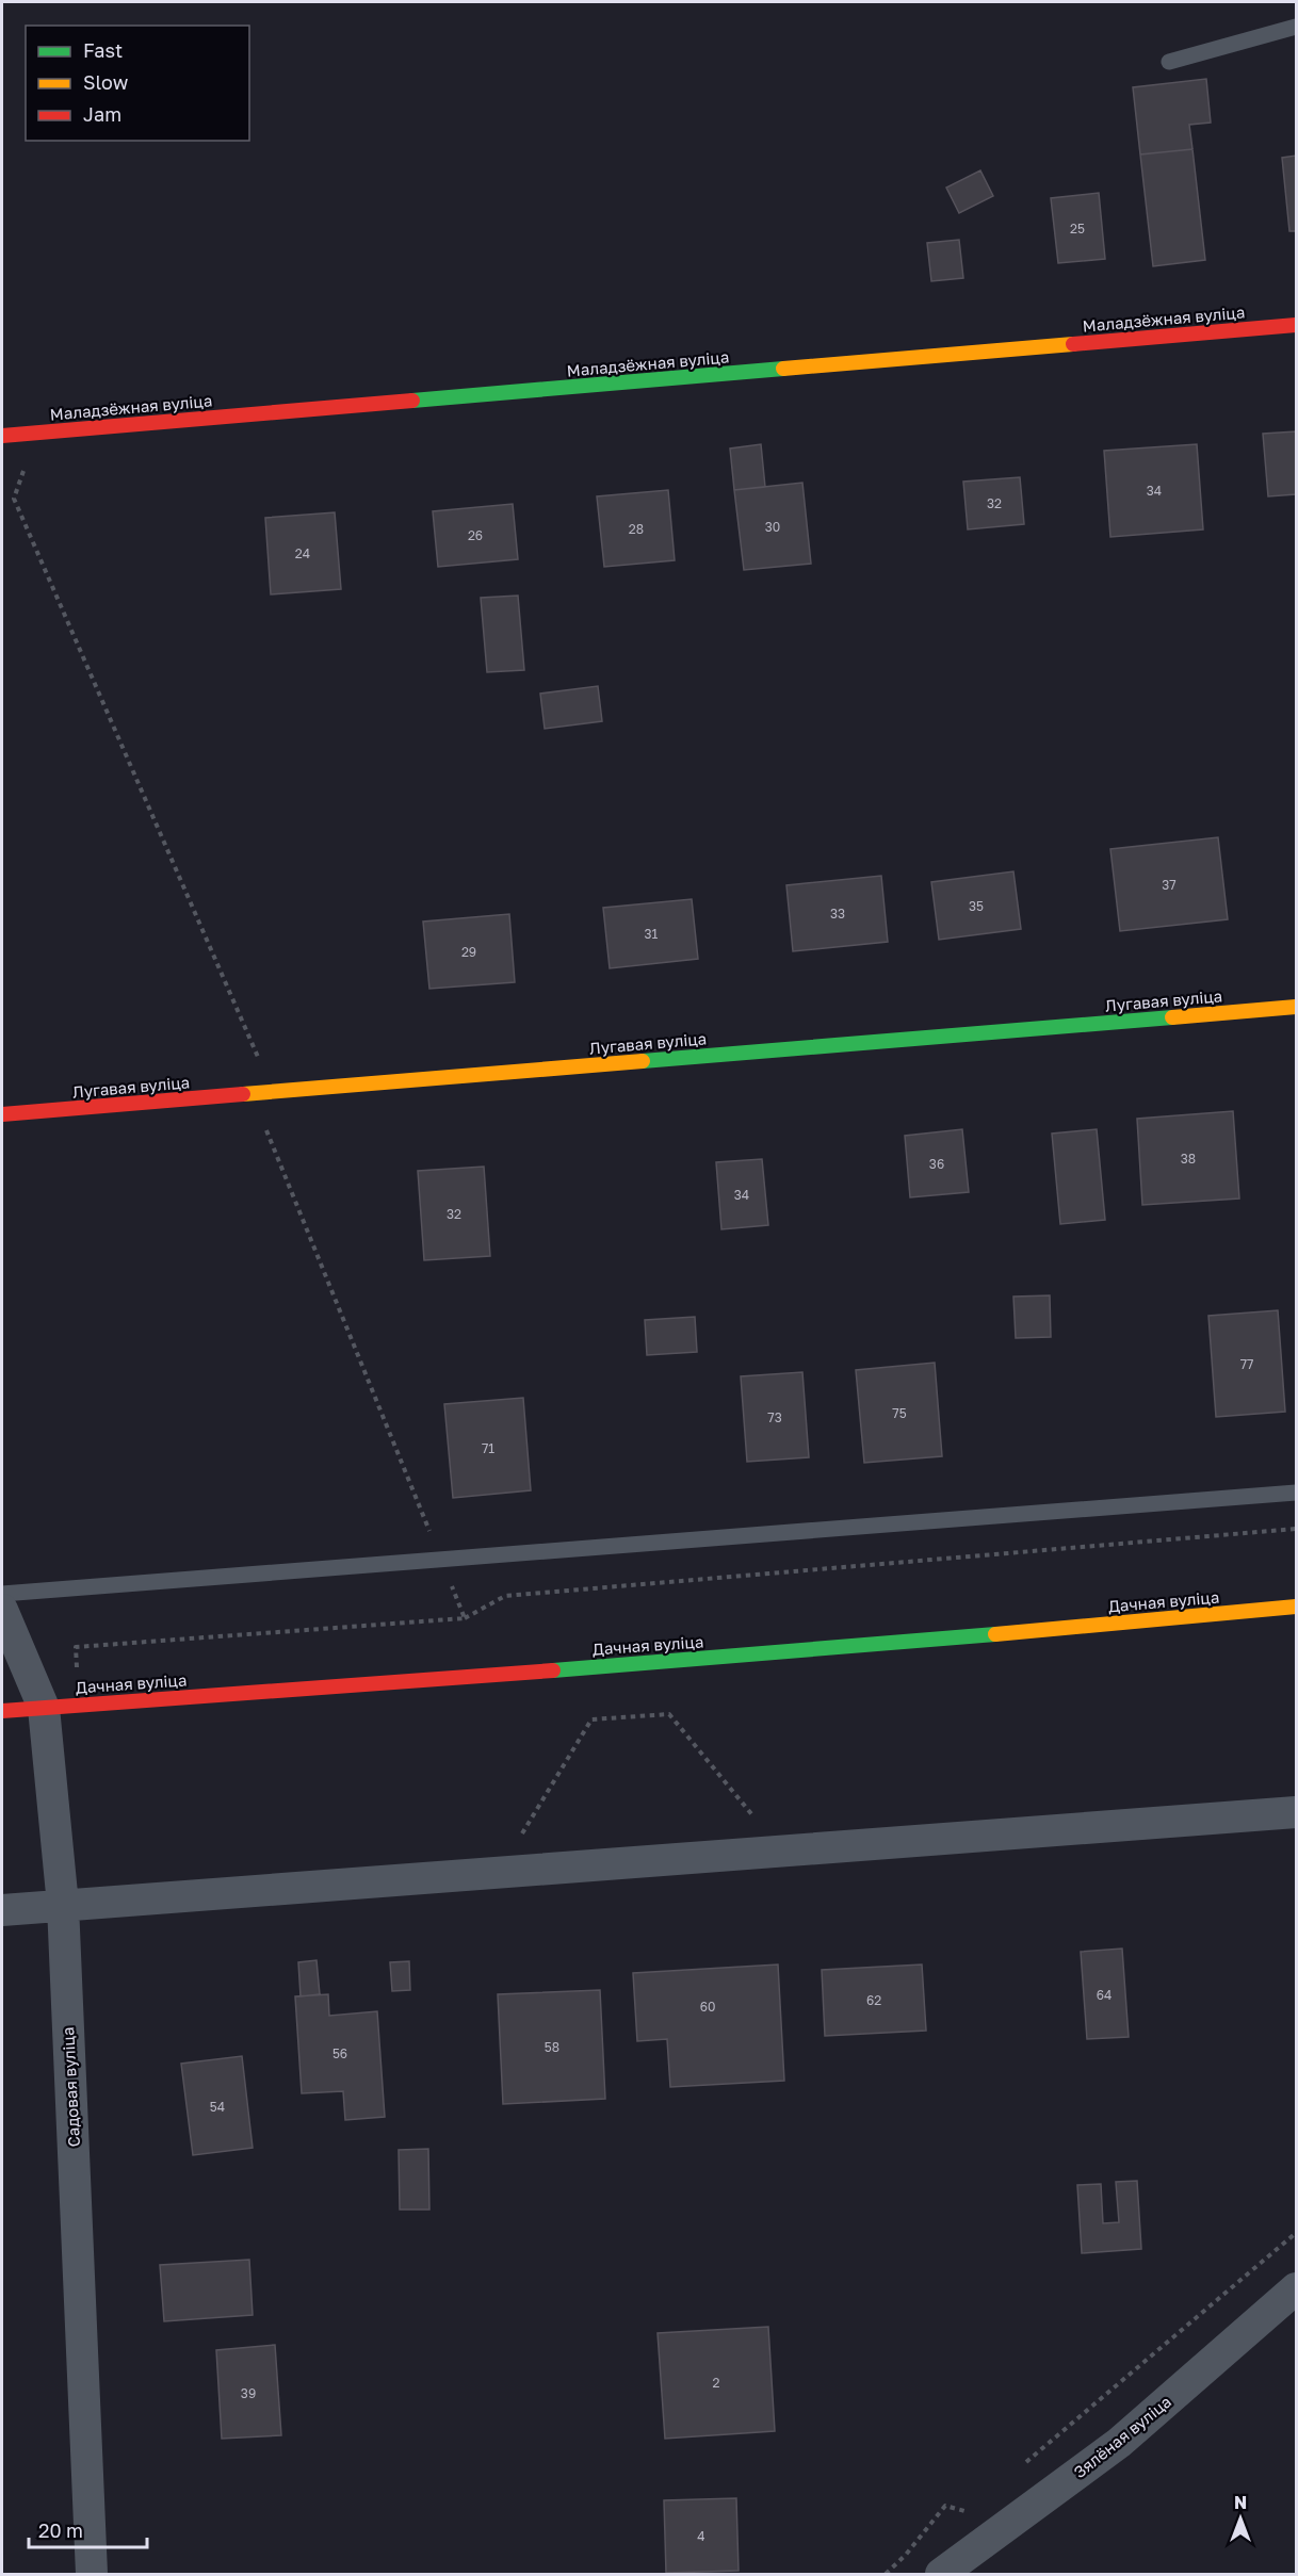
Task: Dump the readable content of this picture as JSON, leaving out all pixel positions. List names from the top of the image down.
{
  "streets": {
    "street": [
      "Маладзёжная вуліца",
      "Лугавая вуліца",
      "Дачная вуліца",
      "Садовая вуліца",
      "Зялёная вуліца"
    ]
  },
  "crossings": [
    ["Дачная вуліца", "Садовая вуліца"]
  ],
  "house_numbers": [
    "25",
    "34",
    "32",
    "30",
    "28",
    "26",
    "24",
    "37",
    "35",
    "33",
    "31",
    "29",
    "38",
    "36",
    "34",
    "32",
    "77",
    "75",
    "73",
    "71",
    "64",
    "62",
    "60",
    "58",
    "56",
    "54",
    "2",
    "39",
    "4"
  ],
  "legend": ["Fast", "Slow", "Jam"],
  "scale_bar": "20 m",
  "north": "top"
}
